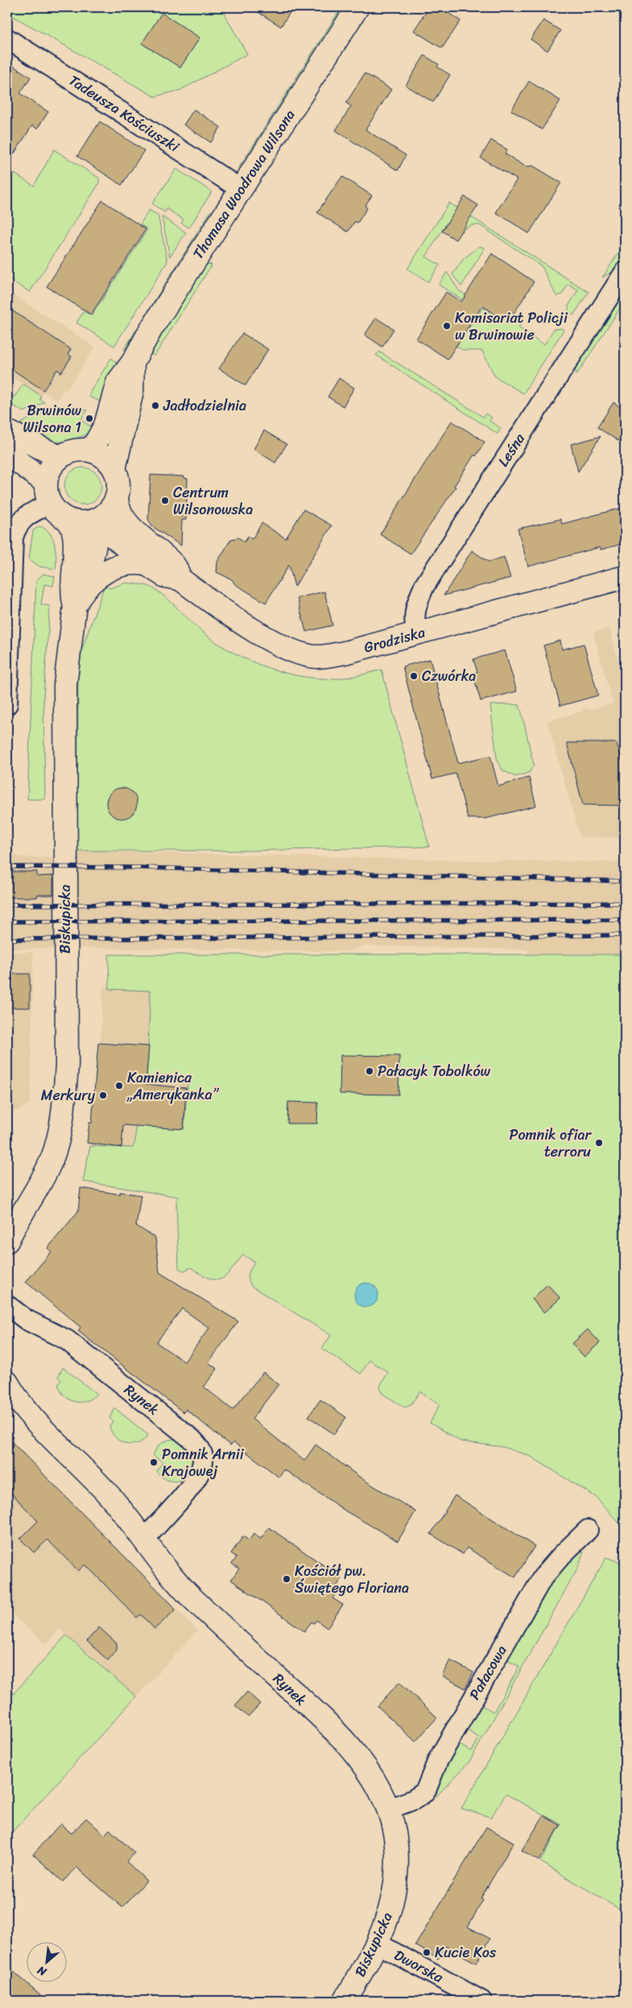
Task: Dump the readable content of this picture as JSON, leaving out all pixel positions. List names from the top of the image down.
{
  "streets": {
    "main road": [
      "Thomasa Woodrowa Wilsona",
      "Grodziska",
      "Biskupicka",
      "Rynek"
    ],
    "street": [
      "Tadeusza Kościuszki",
      "Leśna",
      "Pałacowa",
      "Dworska"
    ]
  },
  "crossings": [
    ["Tadeusza Kościuszki", "Thomasa Woodrowa Wilsona"],
    ["Thomasa Woodrowa Wilsona", "Grodziska"],
    ["Thomasa Woodrowa Wilsona", "Biskupicka"],
    ["Leśna", "Grodziska"],
    ["Grodziska", "Biskupicka"],
    ["Biskupicka", "Rynek"],
    ["Biskupicka", "Dworska"],
    ["Rynek", "Pałacowa"]
  ],
  "places": [
    "Komisariat Policji w Brwinowie",
    "Jadłodzielnia",
    "Brwinów Wilsona 1",
    "Centrum Wilsonowska",
    "Czwórka",
    "Pałacyk Tobolków",
    "Kamienica „Amerykanka”",
    "Merkury",
    "Pomnik ofiar terroru",
    "Pomnik Arnii Krajowej",
    "Kościół pw. Świętego Floriana",
    "Kucie Kos"
  ],
  "north": "bottom left"
}
